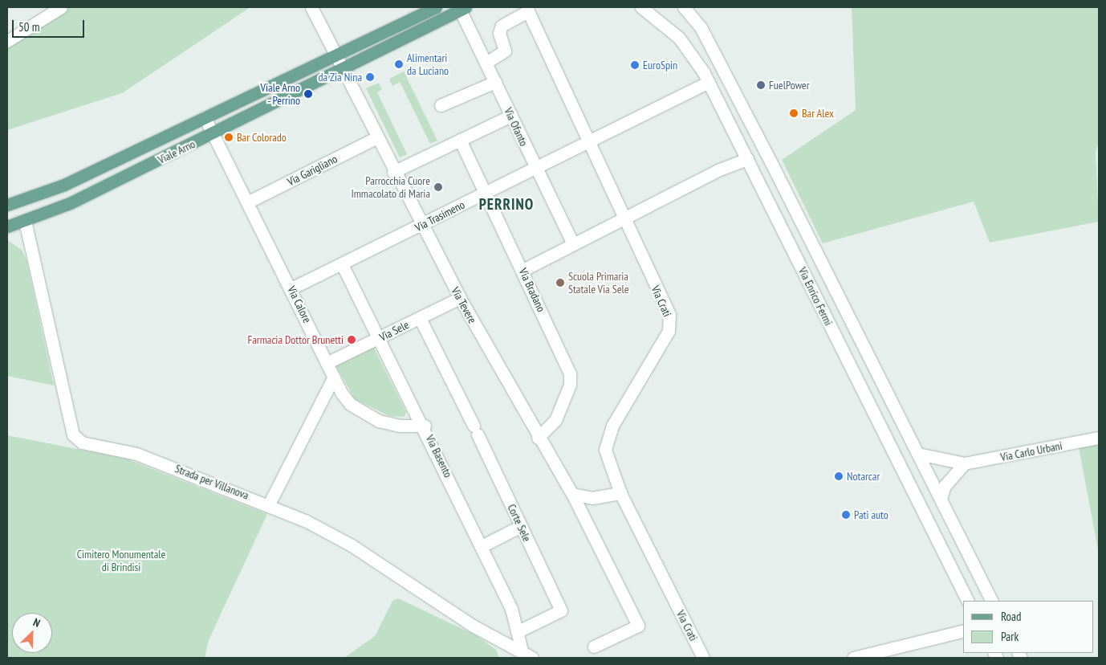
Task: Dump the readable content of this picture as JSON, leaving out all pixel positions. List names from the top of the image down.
{
  "streets": {
    "main road": ["Viale Arno"],
    "street": [
      "Via Ofanto",
      "Via Garigliano",
      "Via Trasimeno",
      "Via Bradano",
      "Via Enrico Fermi",
      "Via Crati",
      "Via Calore",
      "Via Tevere",
      "Via Sele",
      "Via Carlo Urbani",
      "Via Basento",
      "Strada per Villanova",
      "Corte Sele"
    ]
  },
  "crossings": [
    ["Via Ofanto", "Viale Arno"],
    ["Via Ofanto", "Via Trasimeno"],
    ["Via Ofanto", "Via Crati"],
    ["Viale Arno", "Via Calore"],
    ["Viale Arno", "Via Tevere"],
    ["Viale Arno", "Strada per Villanova"],
    ["Via Garigliano", "Via Calore"],
    ["Via Garigliano", "Via Tevere"],
    ["Via Trasimeno", "Via Bradano"],
    ["Via Trasimeno", "Via Enrico Fermi"],
    ["Via Trasimeno", "Via Crati"],
    ["Via Trasimeno", "Via Calore"],
    ["Via Trasimeno", "Via Tevere"],
    ["Via Trasimeno", "Via Basento"],
    ["Via Bradano", "Via Tevere"],
    ["Via Enrico Fermi", "Via Carlo Urbani"],
    ["Via Calore", "Via Sele"],
    ["Via Calore", "Via Basento"],
    ["Via Tevere", "Via Sele"],
    ["Via Sele", "Via Basento"],
    ["Via Sele", "Corte Sele"],
    ["Via Basento", "Strada per Villanova"],
    ["Via Basento", "Corte Sele"]
  ],
  "districts": ["PERRINO"],
  "parks": ["Cimitero Monumentale di Brindisi"],
  "places": [
    "Alimentari da Luciano",
    "EuroSpin",
    "da Zia Nina",
    "FuelPower",
    "Viale Arno - Perrino",
    "Bar Alex",
    "Bar Colorado",
    "Parrocchia Cuore Immacolato di Maria",
    "Scuola Primaria Statale Via Sele",
    "Farmacia Dottor Brunetti",
    "Notarcar",
    "Patì auto"
  ],
  "legend": ["Road", "Park"],
  "scale_bar": "50 m",
  "north": "top right"
}
